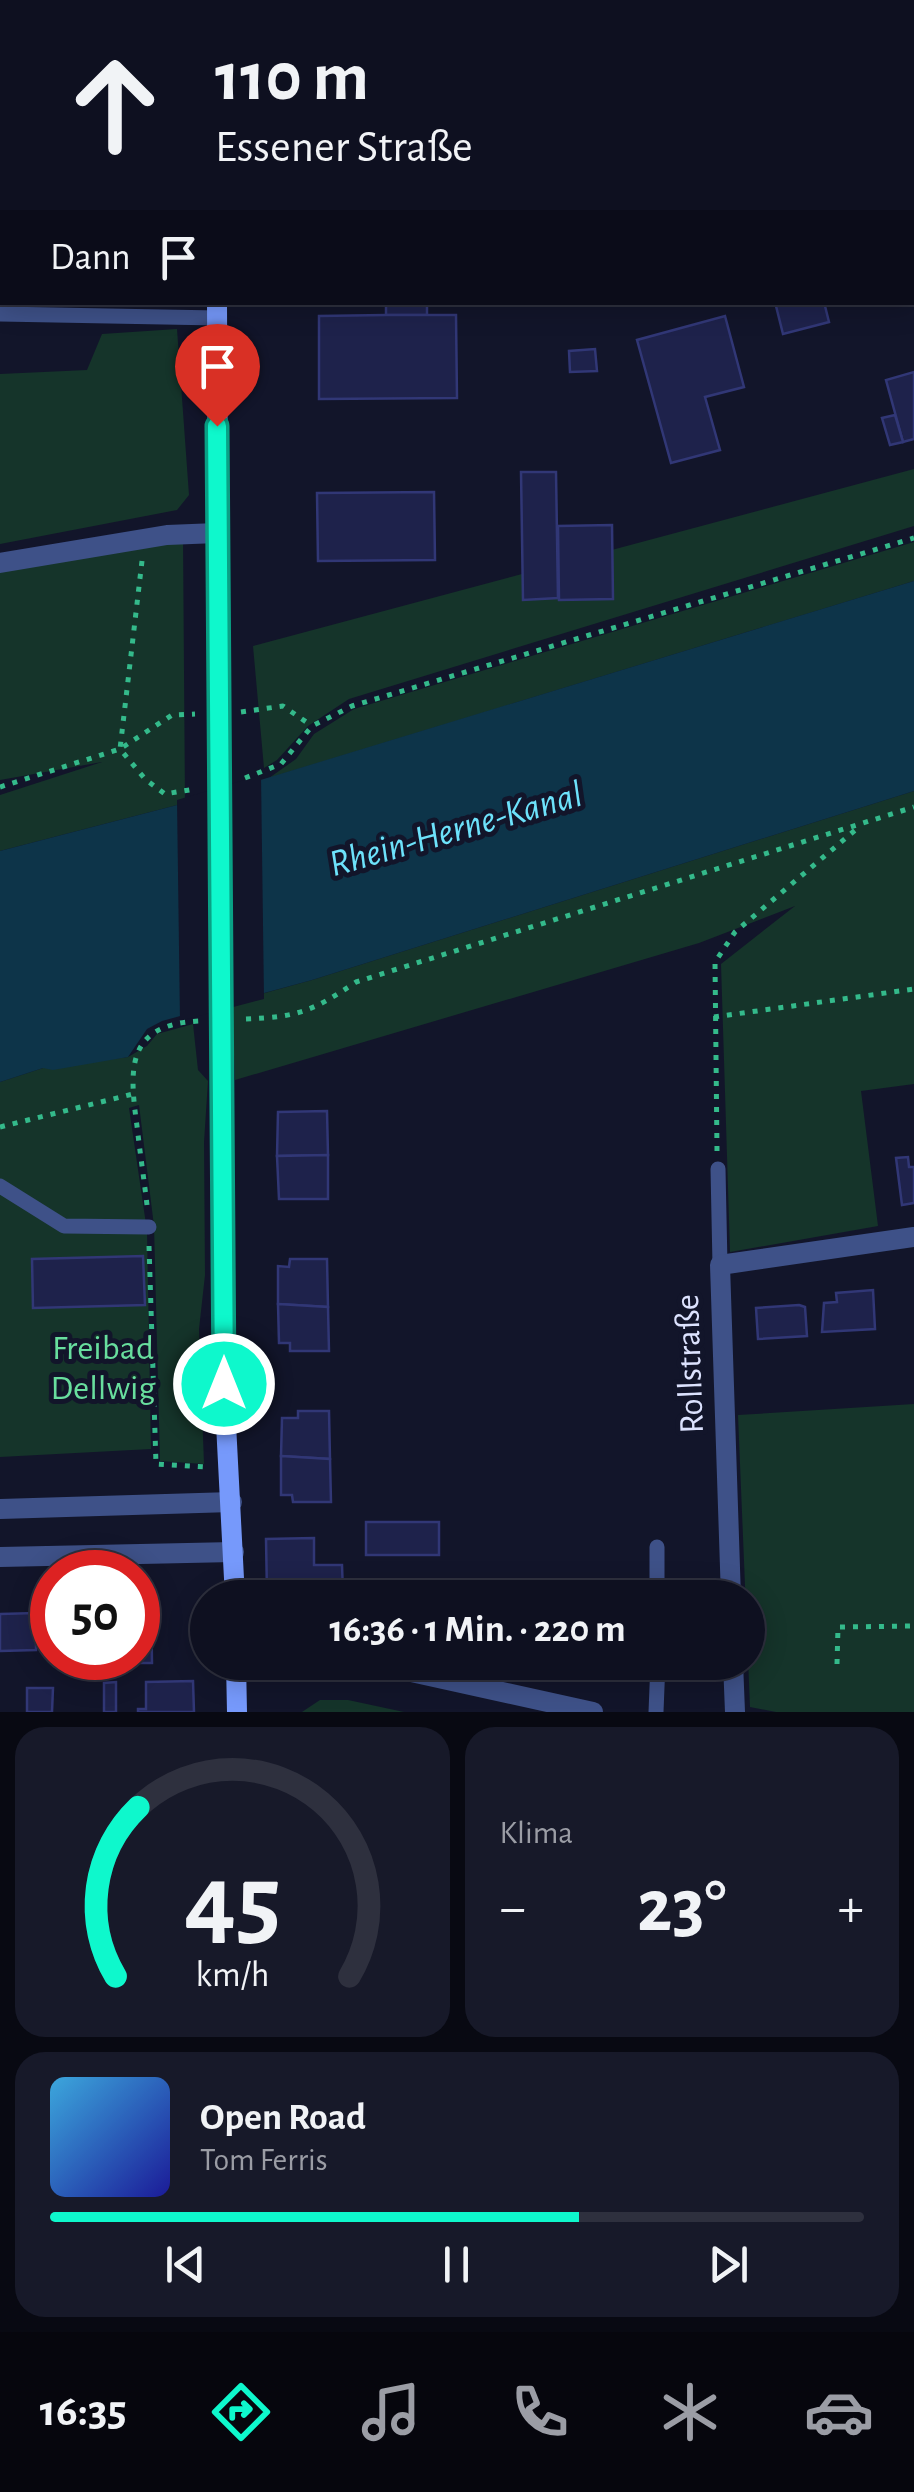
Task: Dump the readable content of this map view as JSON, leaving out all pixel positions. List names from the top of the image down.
{
  "streets": {
    "street": ["Rollstraße"]
  },
  "water": ["Rhein-Herne-Kanal"],
  "parks": ["Freibad Dellwig"],
  "page": {
    "turn": ["110 m", "Essener Straße"],
    "then": "Dann",
    "limit": "50",
    "trip": "16:36 · 1 Min. · 220 m",
    "tile": "Klima",
    "heat": ["−", "23°", "+"],
    "song": ["Open Road", "Tom Ferris"],
    "tabs": "16:35",
    "gauge": ["45", "km/h"]
  }
}
